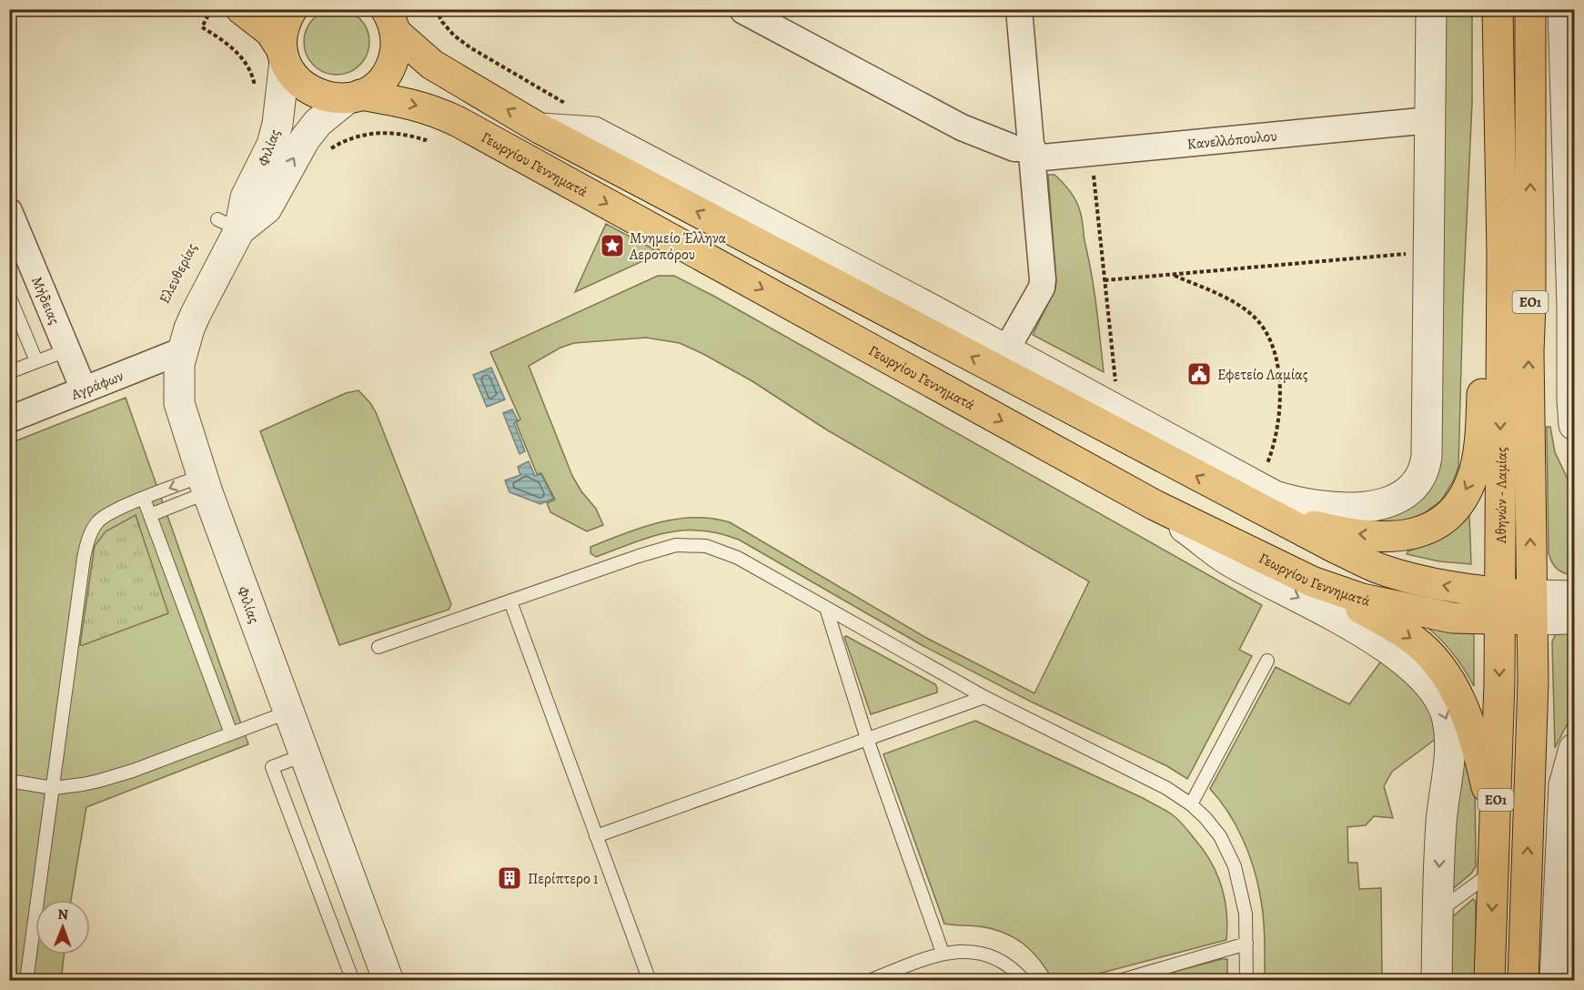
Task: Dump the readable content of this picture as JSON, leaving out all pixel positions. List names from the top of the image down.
{
  "streets": {
    "main road": ["Γεωργίου Γεννηματά", "ΕΟ1", "Αθηνών - Λαμίας"],
    "street": [
      "Κανελλόπουλου",
      "Φιλίας",
      "Μήδειας",
      "Αγράφων"
    ]
  },
  "crossings": [
    ["Φιλίας", "Γεωργίου Γεννηματά"],
    ["Φιλίας", "Αγράφων"],
    ["Γεωργίου Γεννηματά", "Αθηνών - Λαμίας"],
    ["Μήδειας", "Αγράφων"]
  ],
  "places": {
    "place": ["Μνημείο Έλληνα Αεροπόρου"],
    "public building": ["Εφετείο Λαμίας"],
    "building": ["Περίπτερο 1"]
  },
  "north": "top"
}
